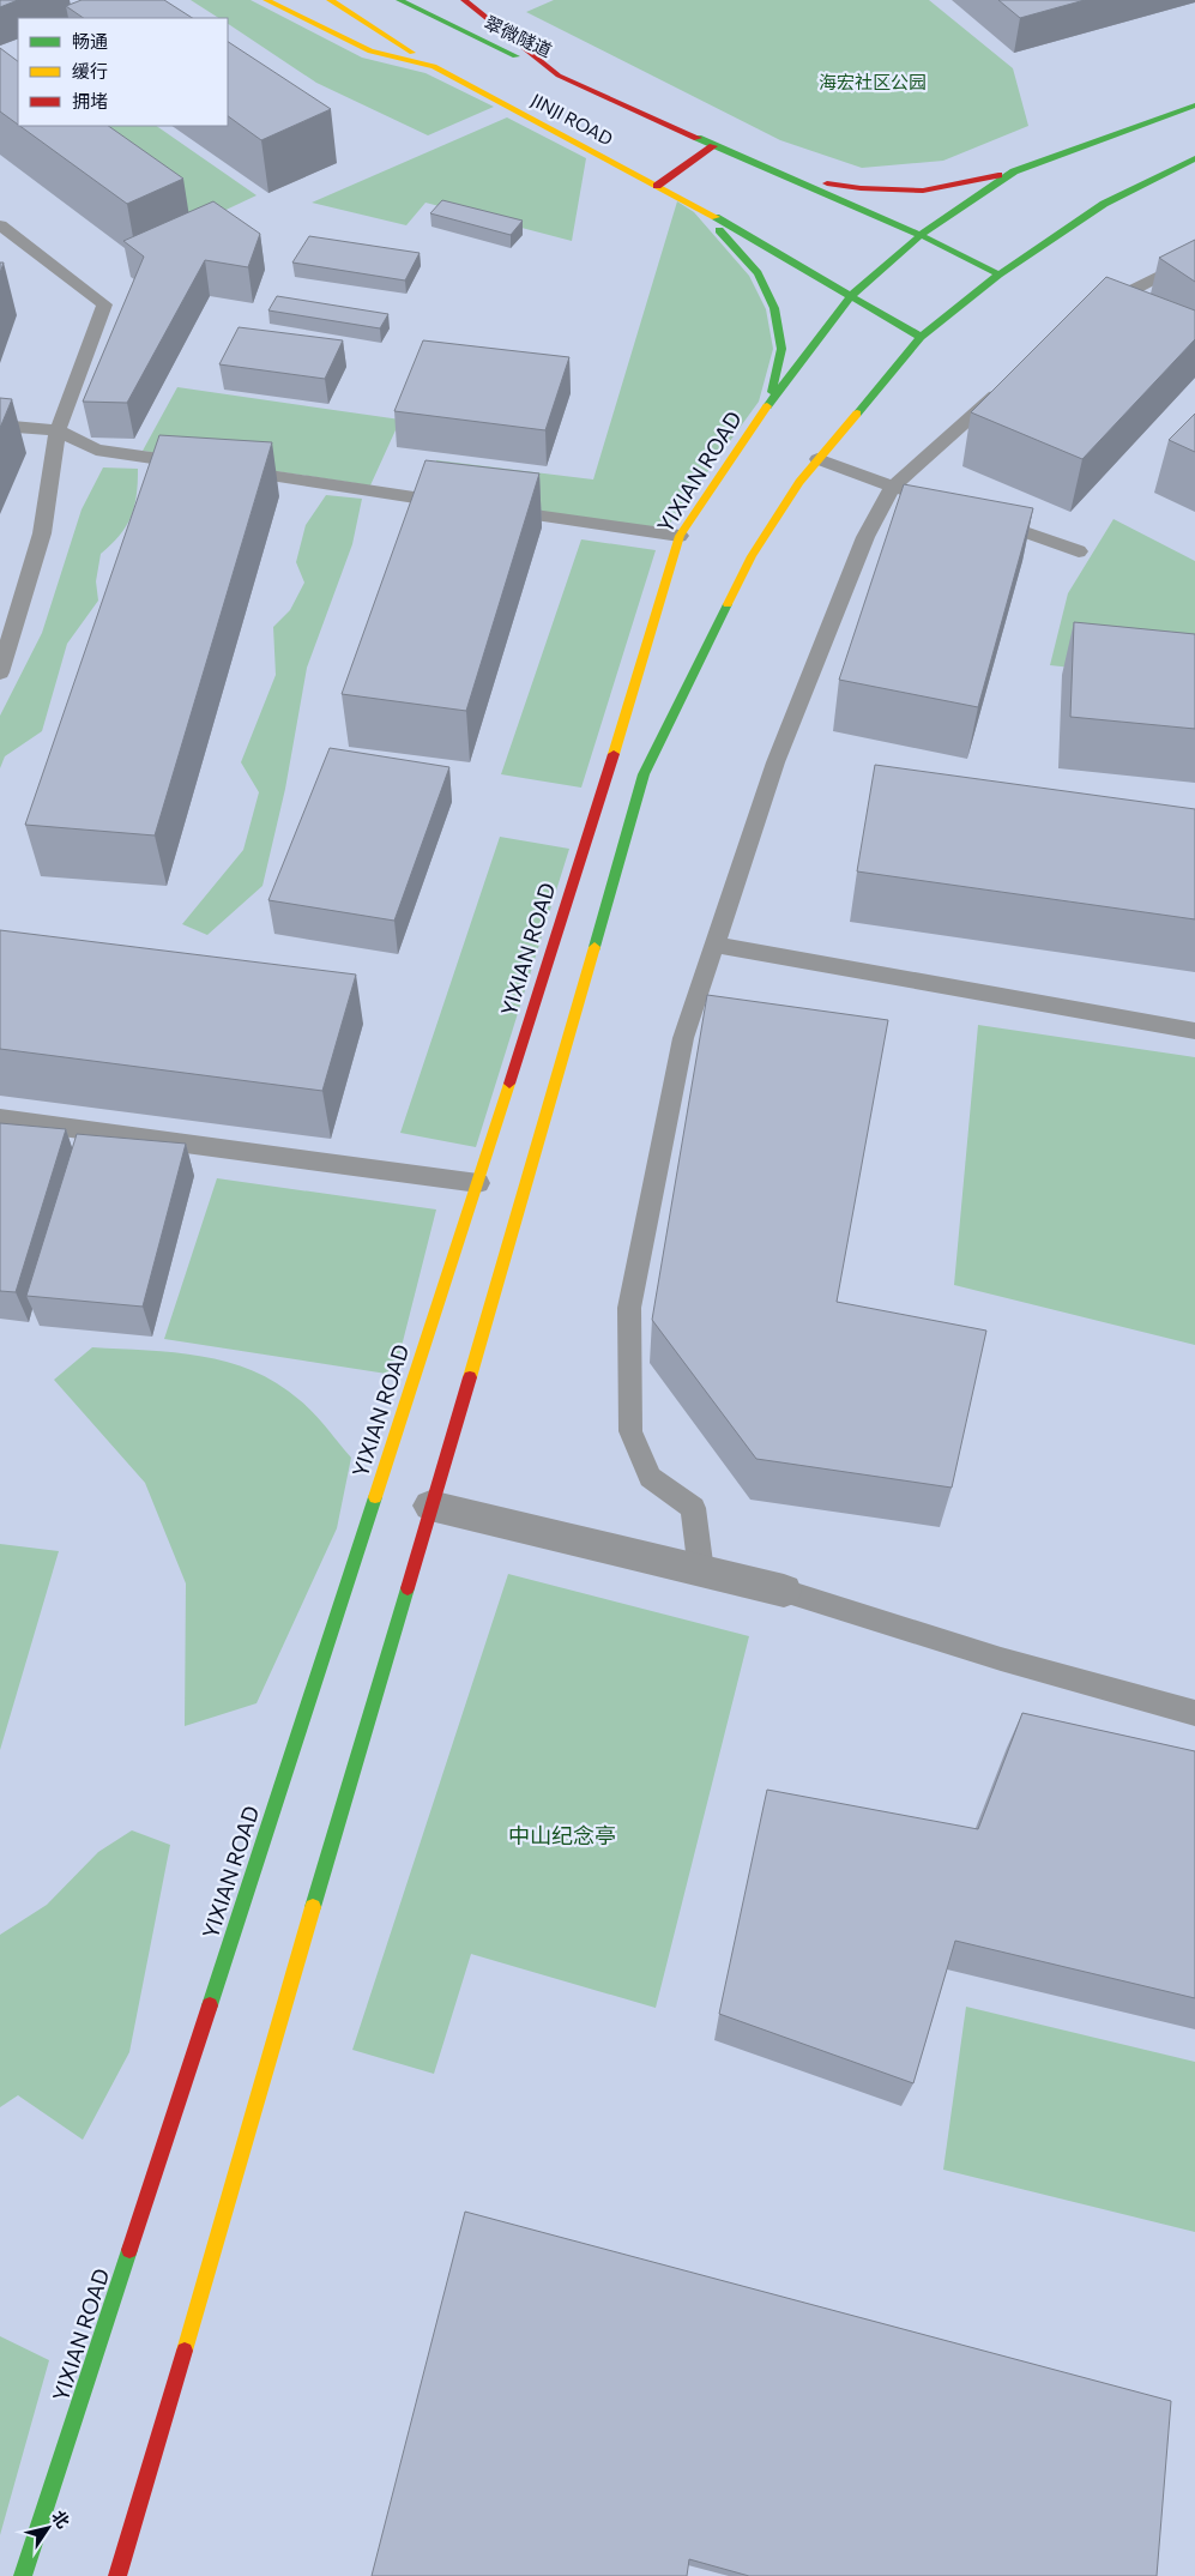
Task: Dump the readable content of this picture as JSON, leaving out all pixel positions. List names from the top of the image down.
{
  "streets": {
    "main road": ["翠微隧道", "JINJI ROAD", "YIXIAN ROAD"]
  },
  "crossings": [
    ["翠微隧道", "JINJI ROAD"],
    ["JINJI ROAD", "YIXIAN ROAD"]
  ],
  "parks": ["海宏社区公园", "中山纪念亭"],
  "legend": ["畅通", "缓行", "拥堵"],
  "north": "top right"
}
